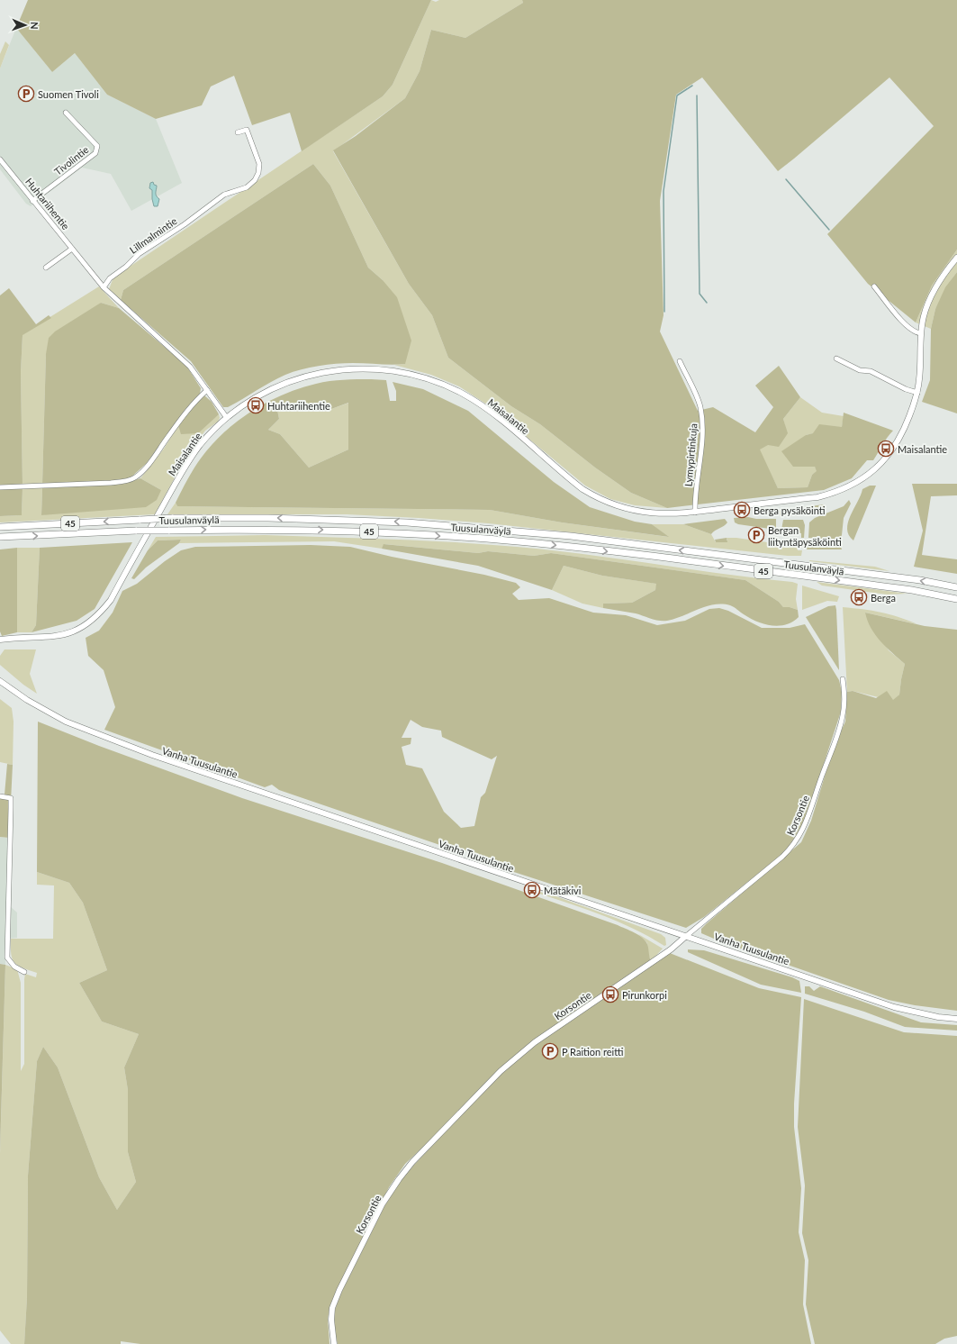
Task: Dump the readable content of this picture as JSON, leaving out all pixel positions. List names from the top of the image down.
{
  "streets": {
    "highway": ["Tuusulanväylä", "45"],
    "main road": ["Maisalantie", "Vanha Tuusulantie", "Korsontie"],
    "street": [
      "Tivolintie",
      "Huhtariihentie",
      "Lillmalmintie",
      "Lymypirtinkuja"
    ]
  },
  "crossings": [
    ["Tivolintie", "Huhtariihentie"],
    ["Huhtariihentie", "Lillmalmintie"],
    ["Huhtariihentie", "Maisalantie"],
    ["Maisalantie", "Lymypirtinkuja"],
    ["Vanha Tuusulantie", "Korsontie"]
  ],
  "places": {
    "parking": ["Suomen Tivoli", "Bergan liityntäpysäköinti", "P Raition reitti"],
    "bus stop": [
      "Huhtariihentie",
      "Maisalantie",
      "Berga pysäköinti",
      "Berga",
      "Mätäkivi",
      "Pirunkorpi"
    ]
  },
  "north": "right"
}
